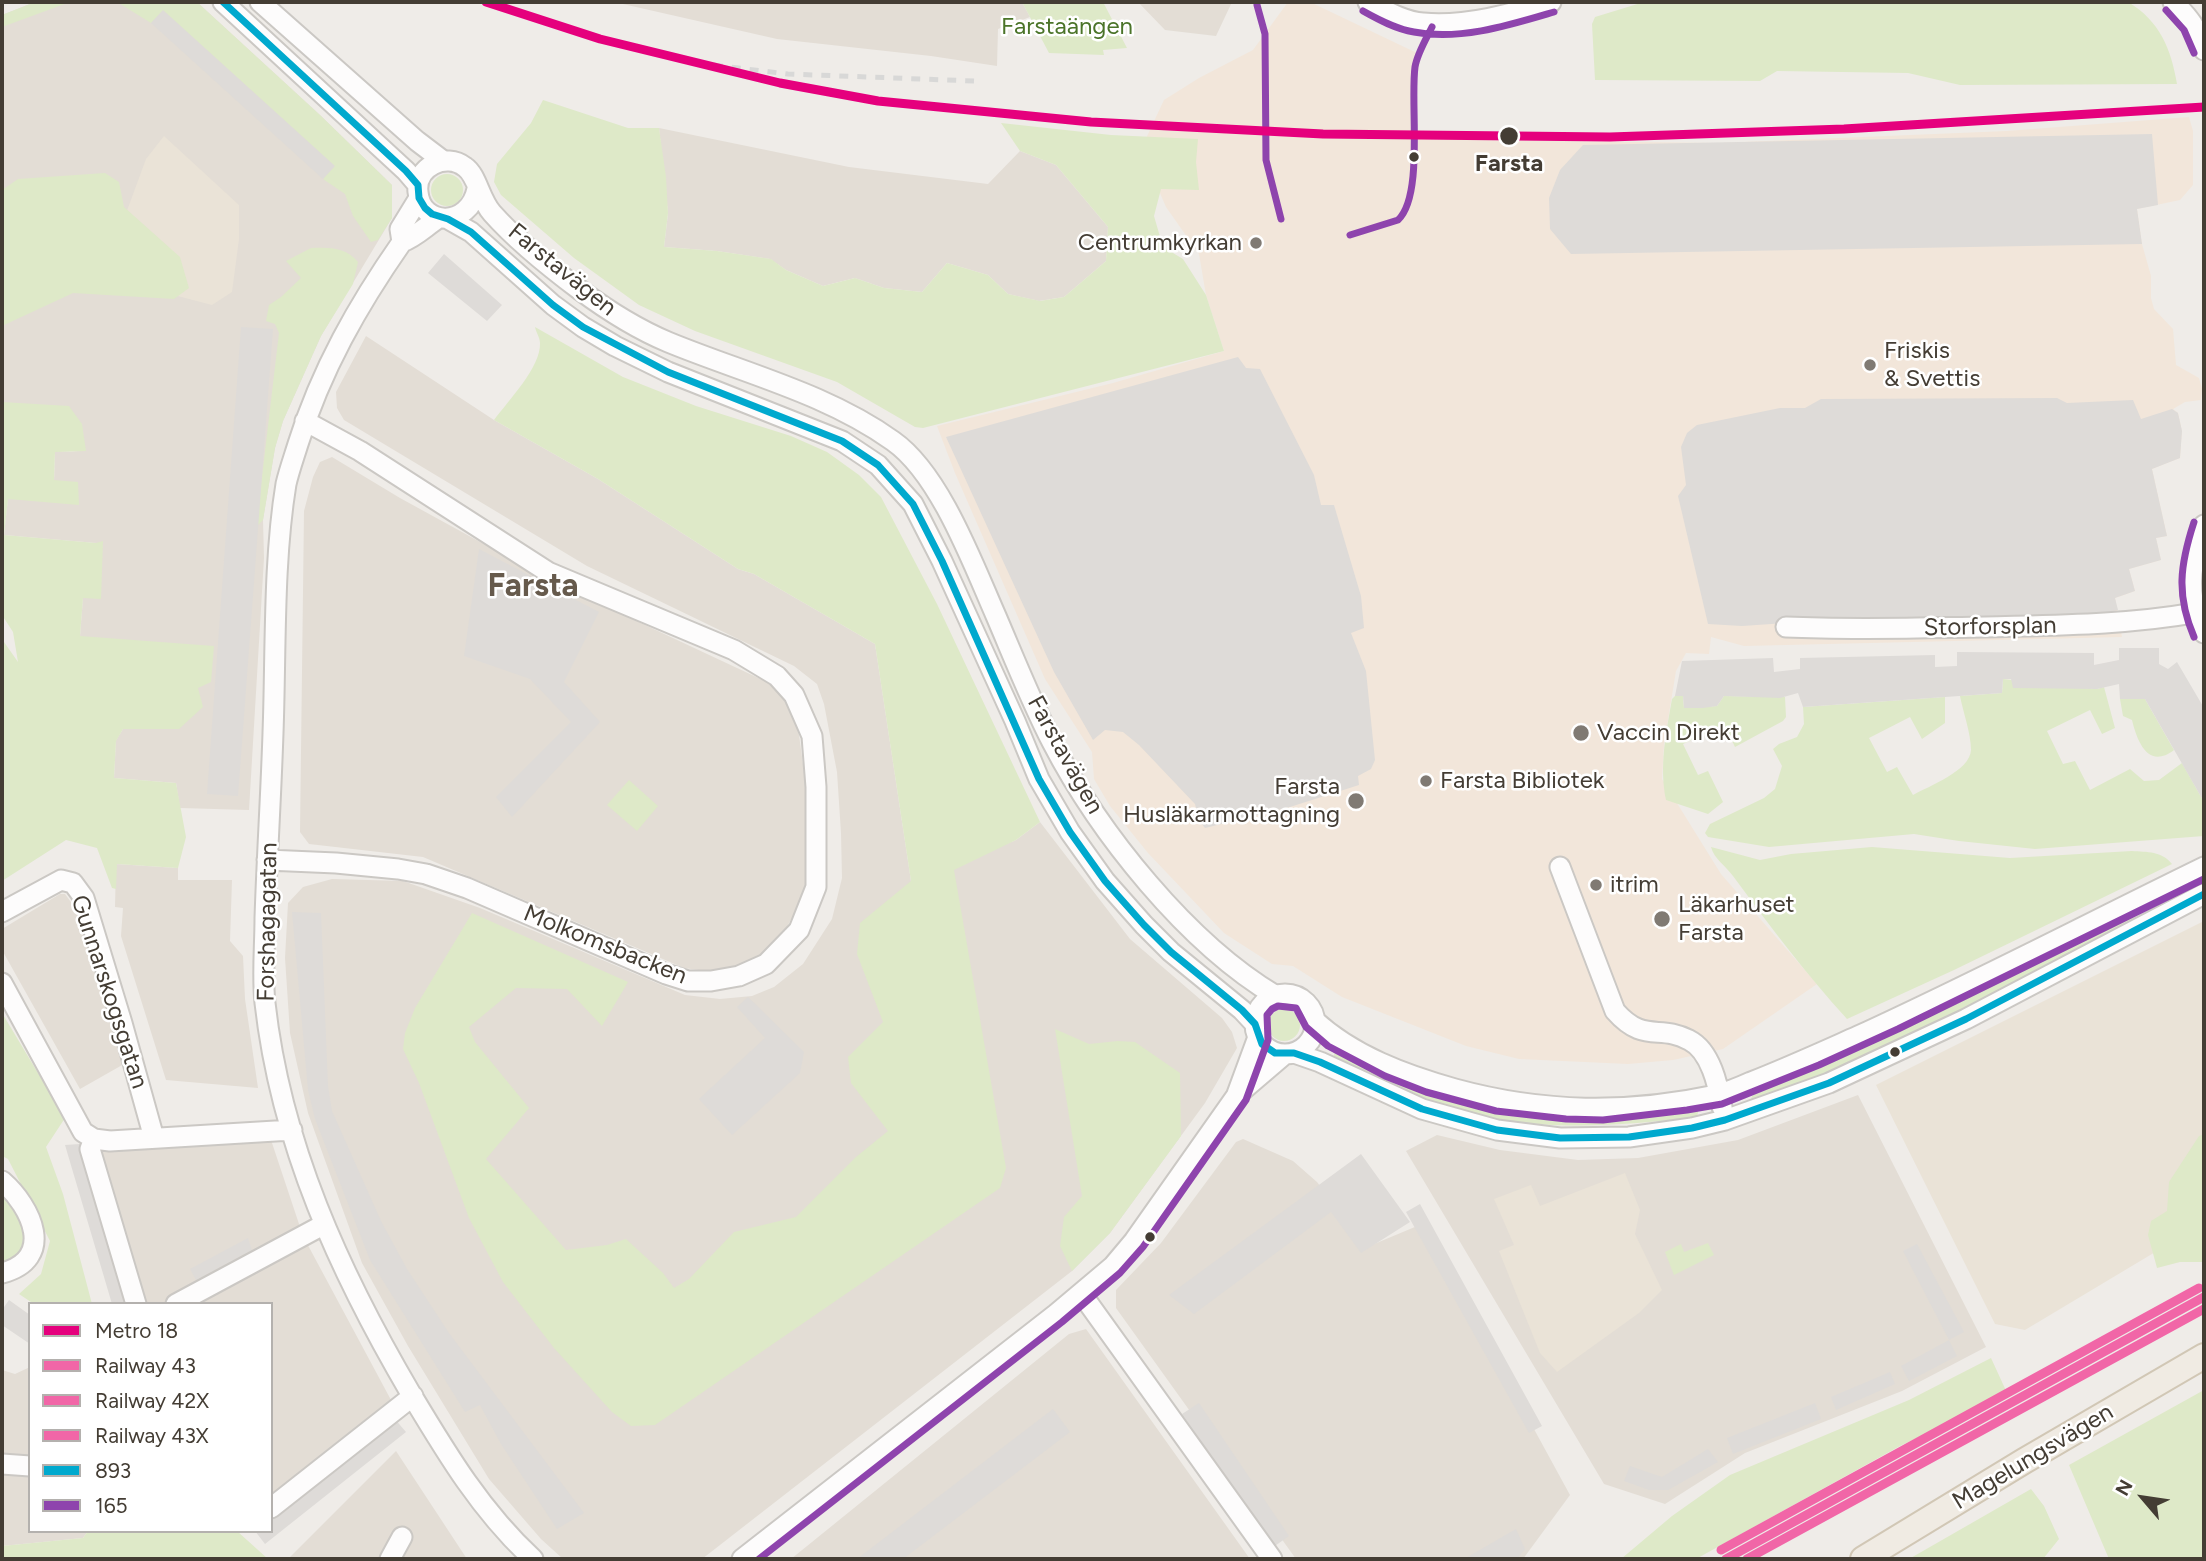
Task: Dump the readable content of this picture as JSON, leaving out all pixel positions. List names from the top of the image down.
{
  "streets": {
    "main road": ["Magelungsvägen"],
    "street": [
      "Farstavägen",
      "Storforsplan",
      "Forshagagatan",
      "Molkomsbacken",
      "Gunnarskogsgatan"
    ]
  },
  "crossings": [
    ["Farstavägen", "Forshagagatan"],
    ["Forshagagatan", "Molkomsbacken"]
  ],
  "districts": ["Farsta"],
  "parks": ["Farstaängen"],
  "places": [
    "Farsta",
    "Centrumkyrkan",
    "Friskis & Svettis",
    "Vaccin Direkt",
    "Farsta Bibliotek",
    "Farsta Husläkarmottagning",
    "itrim",
    "Läkarhuset Farsta"
  ],
  "lines": [
    "metro line 18",
    "transit line 893",
    "transit line 165",
    "rail line 43X",
    "rail line 43",
    "rail line 42X"
  ],
  "legend": [
    "Metro 18",
    "Railway 43",
    "Railway 42X",
    "Railway 43X",
    "893",
    "165"
  ],
  "north": "top left"
}
